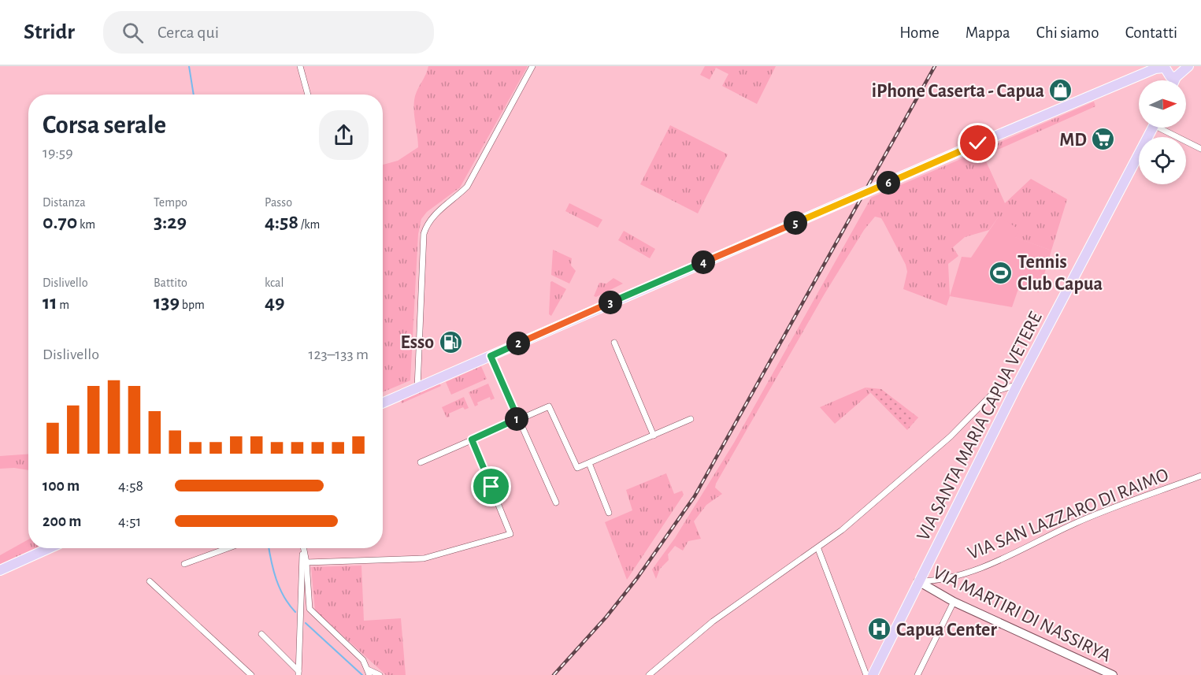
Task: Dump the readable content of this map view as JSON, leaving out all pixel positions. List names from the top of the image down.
{
  "streets": {
    "main road": ["VIA SANTA MARIA CAPUA VETERE"],
    "street": ["VIA SAN LAZZARO DI RAIMO", "VIA MARTIRI DI NASSIRYA"]
  },
  "crossings": [
    ["VIA SANTA MARIA CAPUA VETERE", "VIA SAN LAZZARO DI RAIMO"],
    ["VIA SANTA MARIA CAPUA VETERE", "VIA MARTIRI DI NASSIRYA"],
    ["VIA SAN LAZZARO DI RAIMO", "VIA MARTIRI DI NASSIRYA"]
  ],
  "places": {
    "shop": ["iPhone Caserta - Capua"],
    "supermarket": ["MD"],
    "sports": ["Tennis Club Capua"],
    "fuel station": ["Esso"],
    "hospital": ["Capua Center"]
  },
  "north": "right",
  "page": {
    "header": "Stridr",
    "search": "Cerca qui",
    "nav": [
      "Home",
      "Mappa",
      "Chi siamo",
      "Contatti"
    ],
    "heading": ["Corsa serale", "19:59"],
    "pins": [
      "6",
      "5",
      "4",
      "3",
      "2",
      "1"
    ],
    "stats": [
      ["Distanza", "0.70 km"],
      ["Tempo", "3:29"],
      ["Passo", "4:58 /km"],
      ["Dislivello", "11 m"],
      ["Battito", "139 bpm"],
      ["kcal", "49"]
    ],
    "chart": ["Dislivello", "123–133 m"],
    "list": [
      {
        "name": "100 m",
        "note": "4:58"
      },
      {
        "name": "200 m",
        "note": "4:51"
      }
    ]
  }
}
